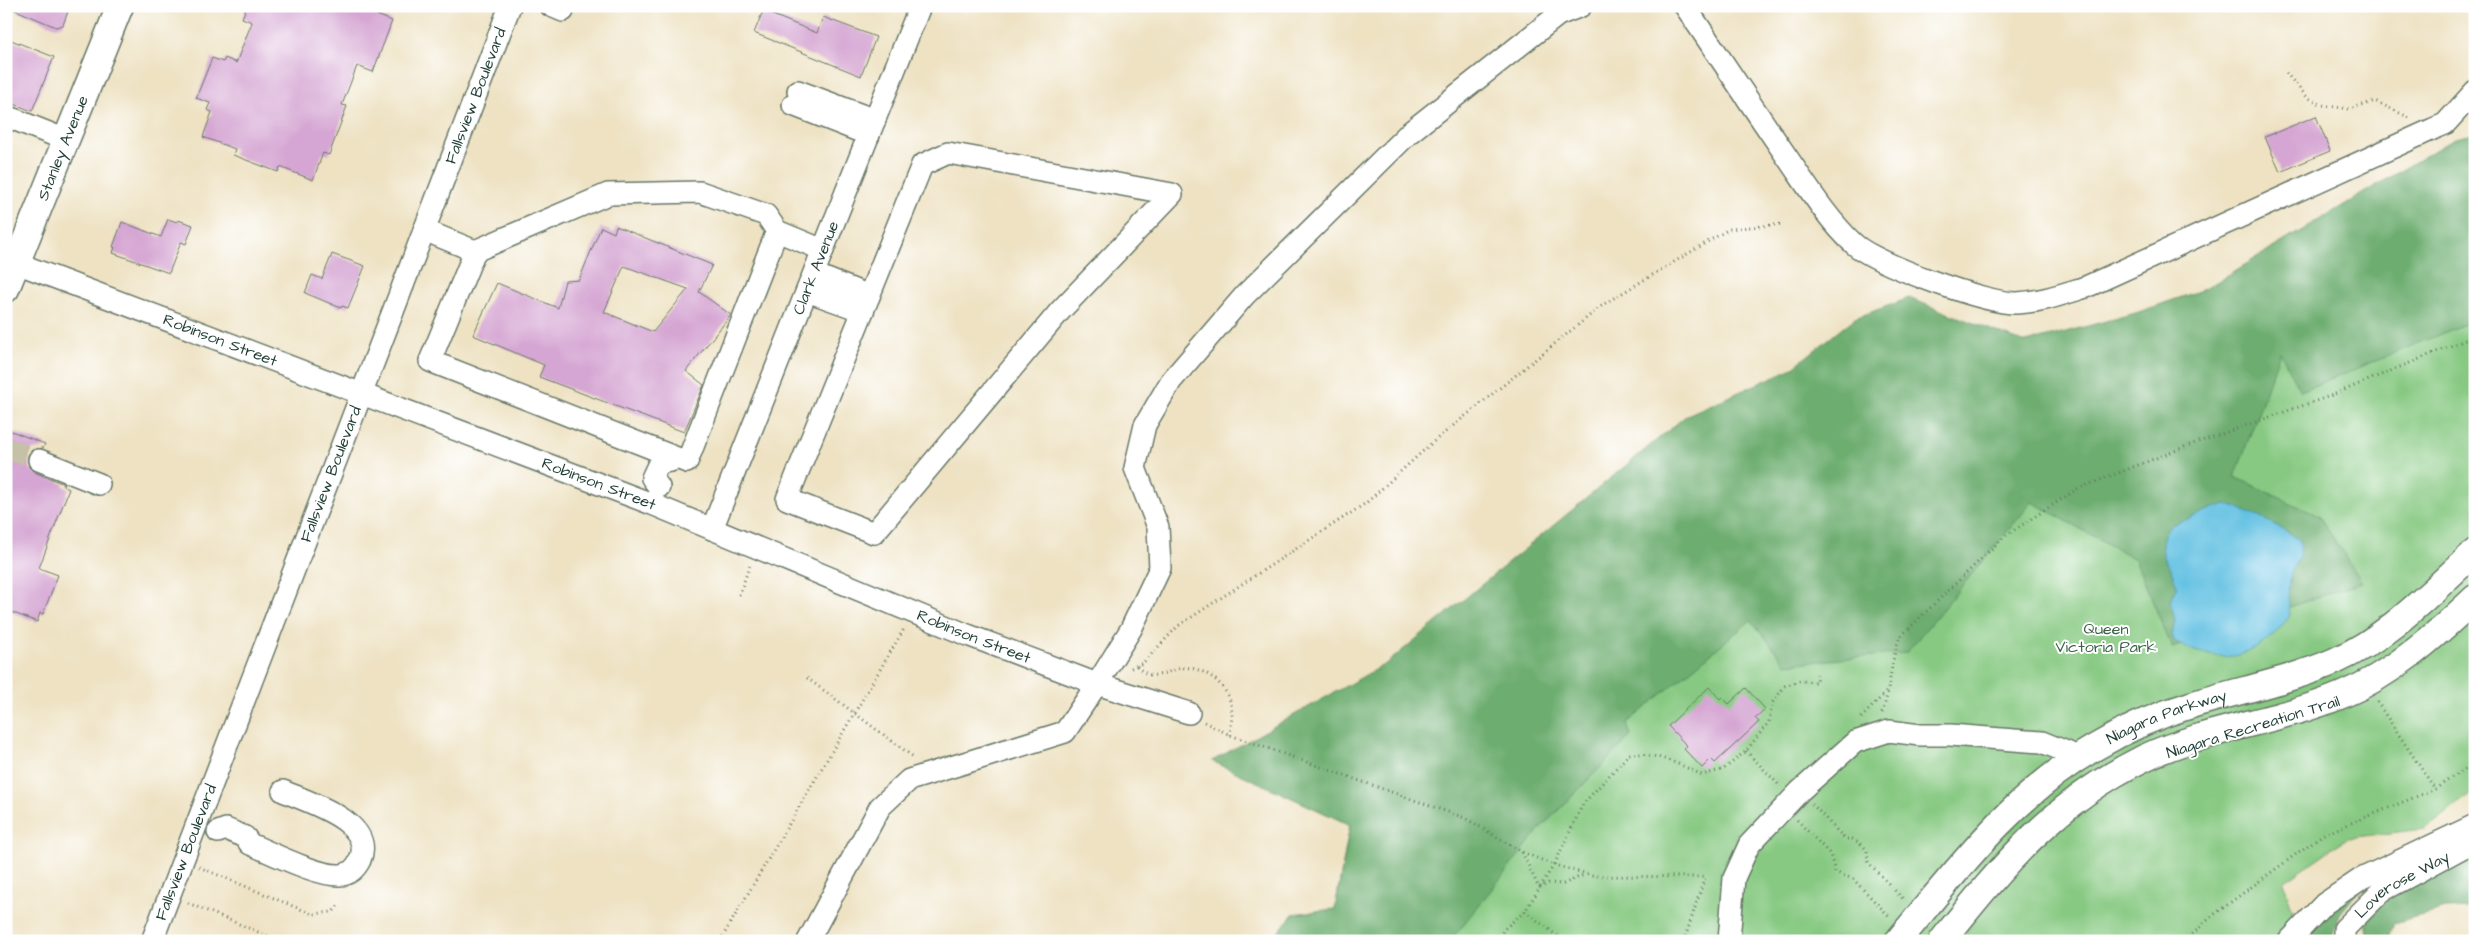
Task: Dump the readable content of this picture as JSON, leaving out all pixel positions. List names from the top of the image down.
{
  "streets": {
    "main road": ["Stanley Avenue", "Niagara Parkway"],
    "street": [
      "Fallsview Boulevard",
      "Clark Avenue",
      "Robinson Street",
      "Loverose Way"
    ]
  },
  "crossings": [
    ["Fallsview Boulevard", "Robinson Street"],
    ["Stanley Avenue", "Robinson Street"],
    ["Clark Avenue", "Robinson Street"]
  ],
  "parks": ["Queen Victoria Park"]
}
